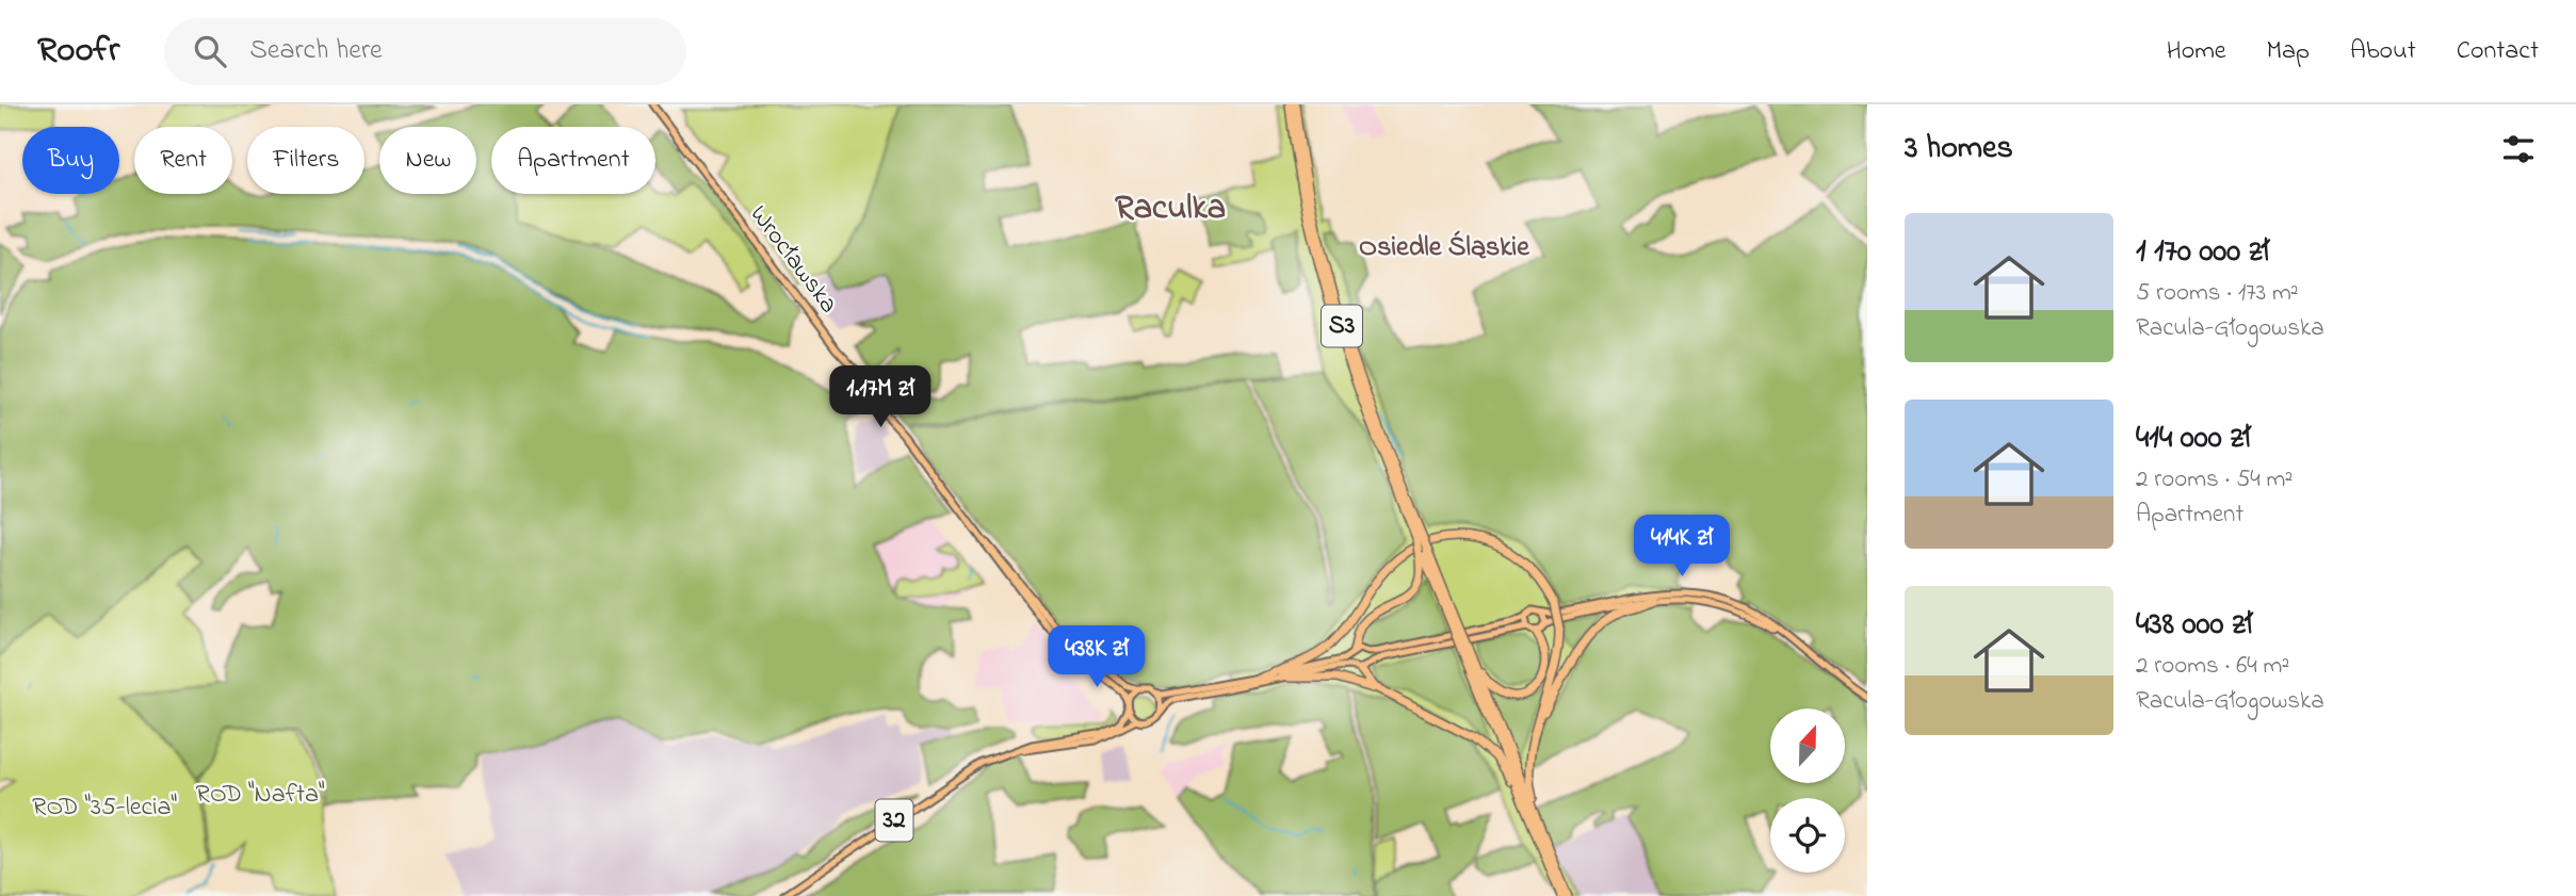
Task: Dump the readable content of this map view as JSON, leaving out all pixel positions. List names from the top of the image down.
{
  "streets": {
    "highway": ["S3"],
    "main road": ["Wrocławska", "32"]
  },
  "districts": ["Raculka", "Osiedle Śląskie"],
  "parks": ["ROD \"Nafta\"", "ROD \"35-lecia\""],
  "north": "top",
  "page": {
    "header": "Roofr",
    "search": "Search here",
    "nav": [
      "Home",
      "Map",
      "About",
      "Contact"
    ],
    "heading": "3 homes",
    "chip": [
      "Buy",
      "Rent",
      "Filters",
      "New",
      "Apartment"
    ],
    "list": [
      {
        "name": "1 170 000 zł",
        "note": "5 rooms · 173 m² · Racula-Głogowska"
      },
      {
        "name": "414 000 zł",
        "note": "2 rooms · 54 m² · Apartment"
      },
      {
        "name": "438 000 zł",
        "note": "2 rooms · 64 m² · Racula-Głogowska"
      }
    ],
    "price": ["1.17M zł", "414K zł", "438K zł"]
  }
}
